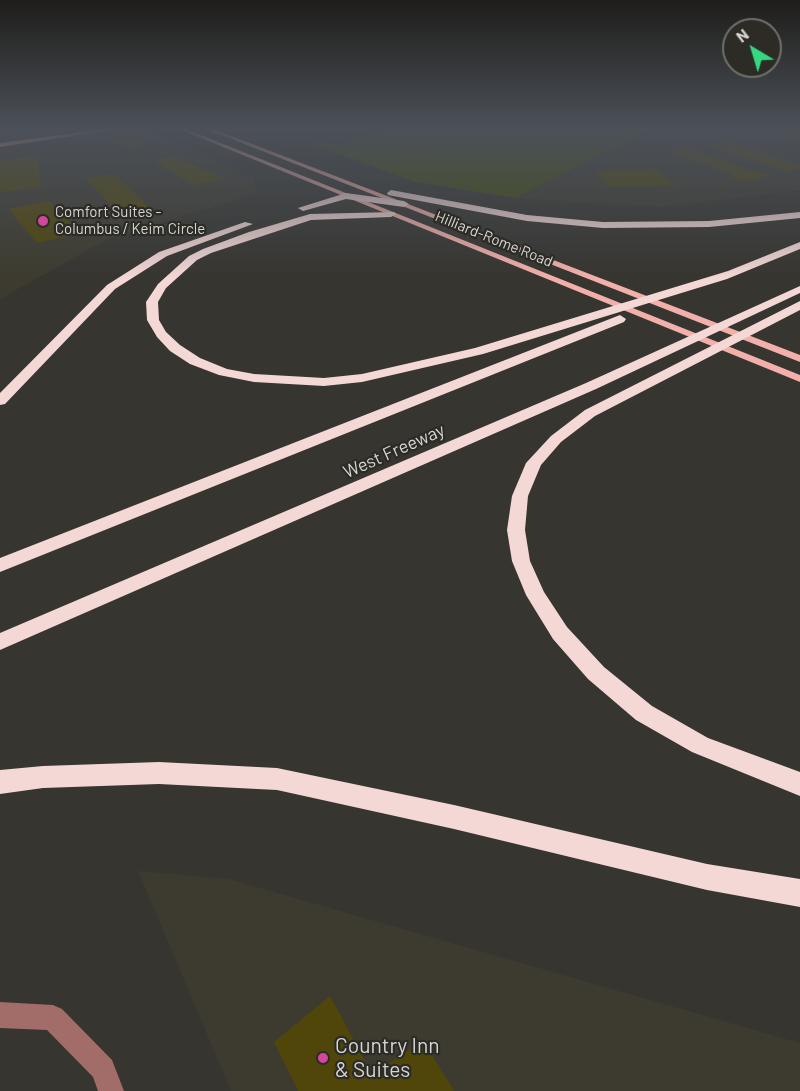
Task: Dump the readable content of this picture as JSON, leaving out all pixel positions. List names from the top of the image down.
{
  "streets": {
    "highway": ["West Freeway"],
    "main road": ["Hilliard-Rome Road"]
  },
  "places": ["Comfort Suites - Columbus / Keim Circle", "Country Inn & Suites"],
  "north": "top left"
}
